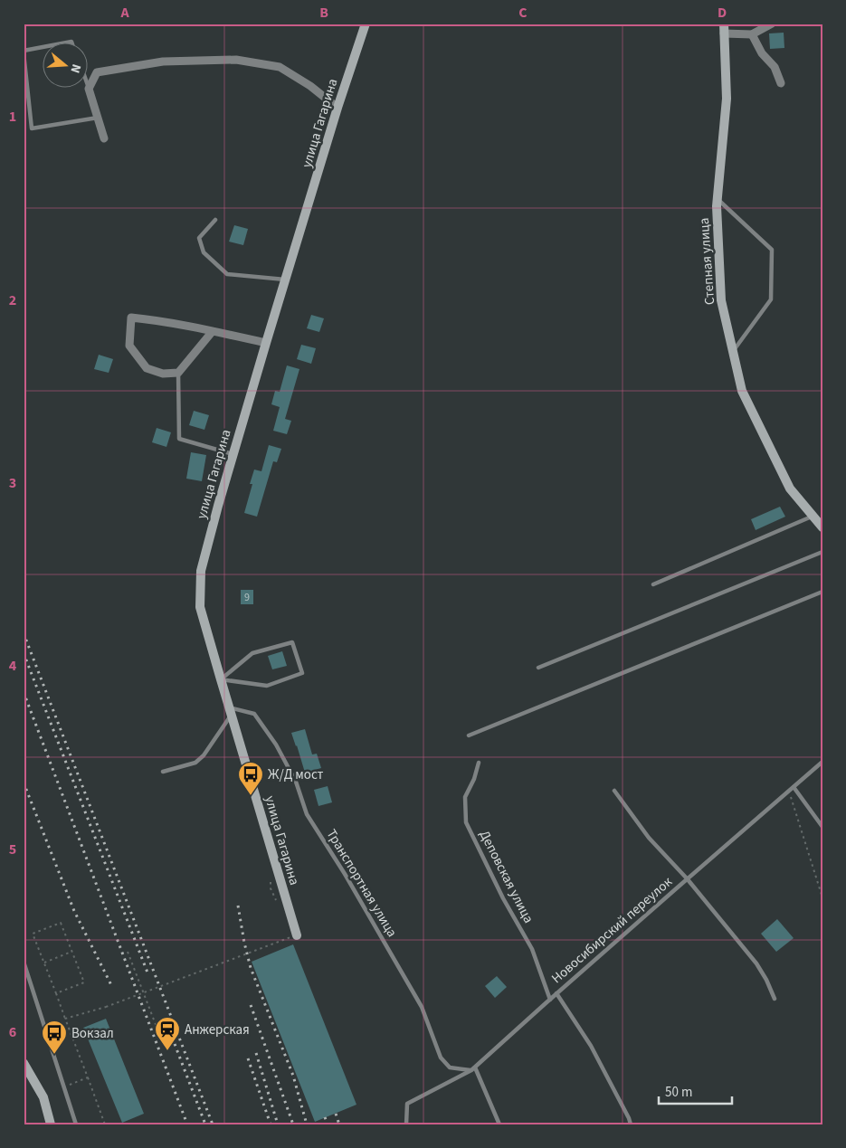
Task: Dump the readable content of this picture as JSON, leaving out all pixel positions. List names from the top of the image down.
{
  "streets": {
    "street": ["улица Гагарина", "Степная улица"],
    "lane": ["Деповская улица", "Транспортная улица", "Новосибирский переулок"]
  },
  "crossings": [
    ["улица Гагарина", "Транспортная улица"],
    ["Деповская улица", "Новосибирский переулок"],
    ["Транспортная улица", "Новосибирский переулок"]
  ],
  "places": {
    "bus stop": ["Ж/Д мост", "Вокзал"],
    "station": ["Анжерская"]
  },
  "house_numbers": ["9"],
  "scale_bar": "50 m",
  "north": "right",
  "grid": {
    "columns": [
      "A",
      "B",
      "C",
      "D"
    ],
    "rows": [
      "1",
      "2",
      "3",
      "4",
      "5",
      "6"
    ]
  }
}
